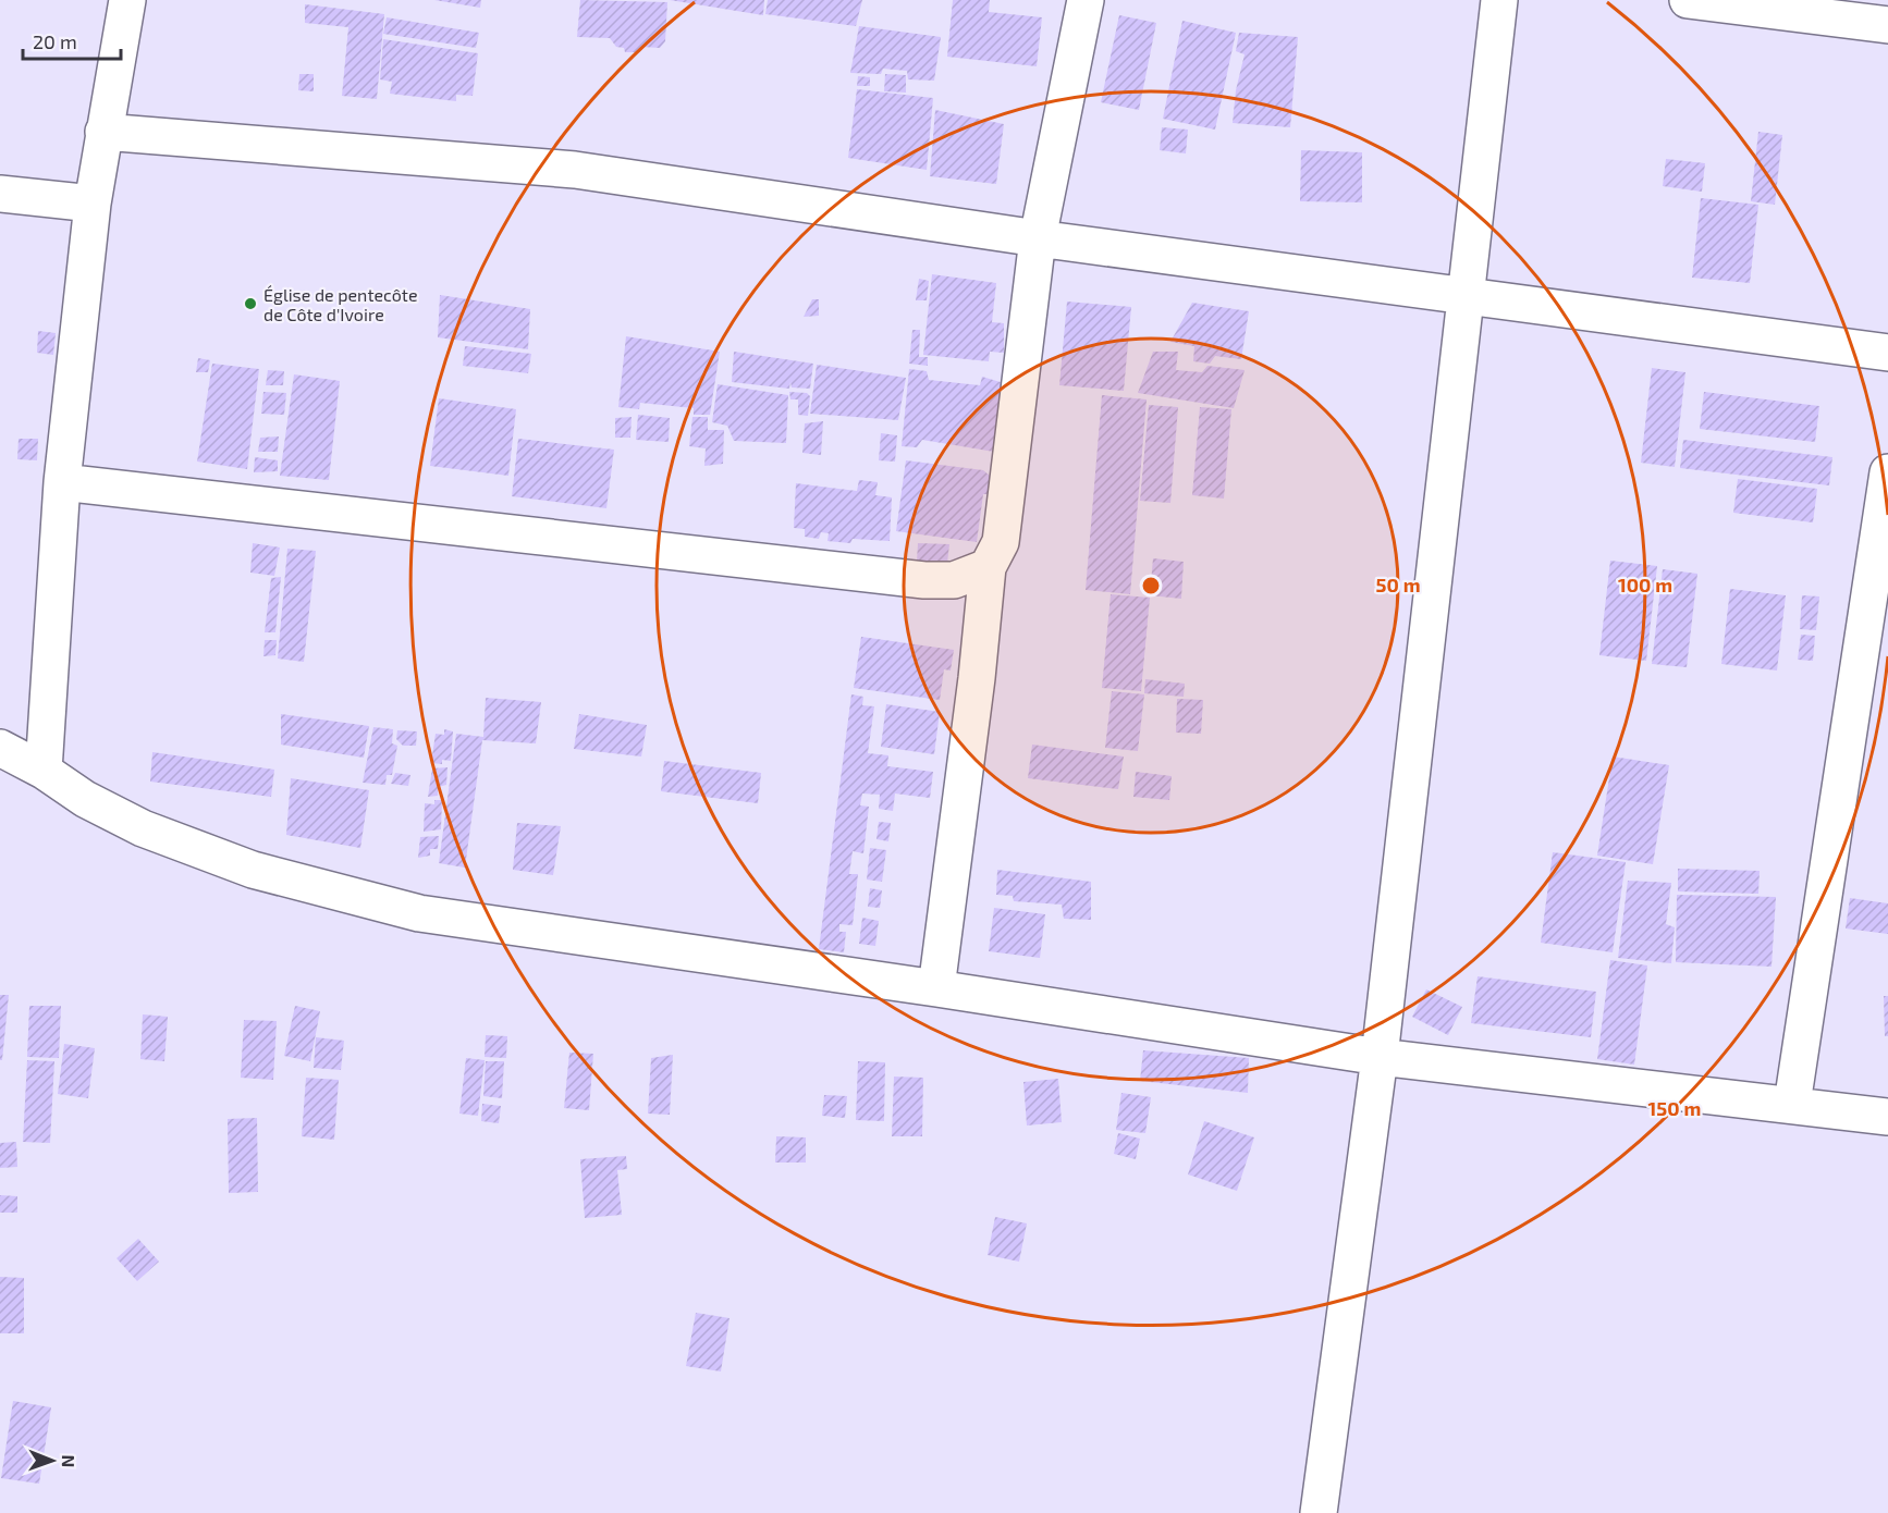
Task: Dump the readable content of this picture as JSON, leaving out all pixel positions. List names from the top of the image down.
{
  "places": ["Église de pentecôte de Côte d'Ivoire"],
  "scale_bar": "20 m",
  "north": "right",
  "rings": ["50 m", "100 m", "150 m"]
}
